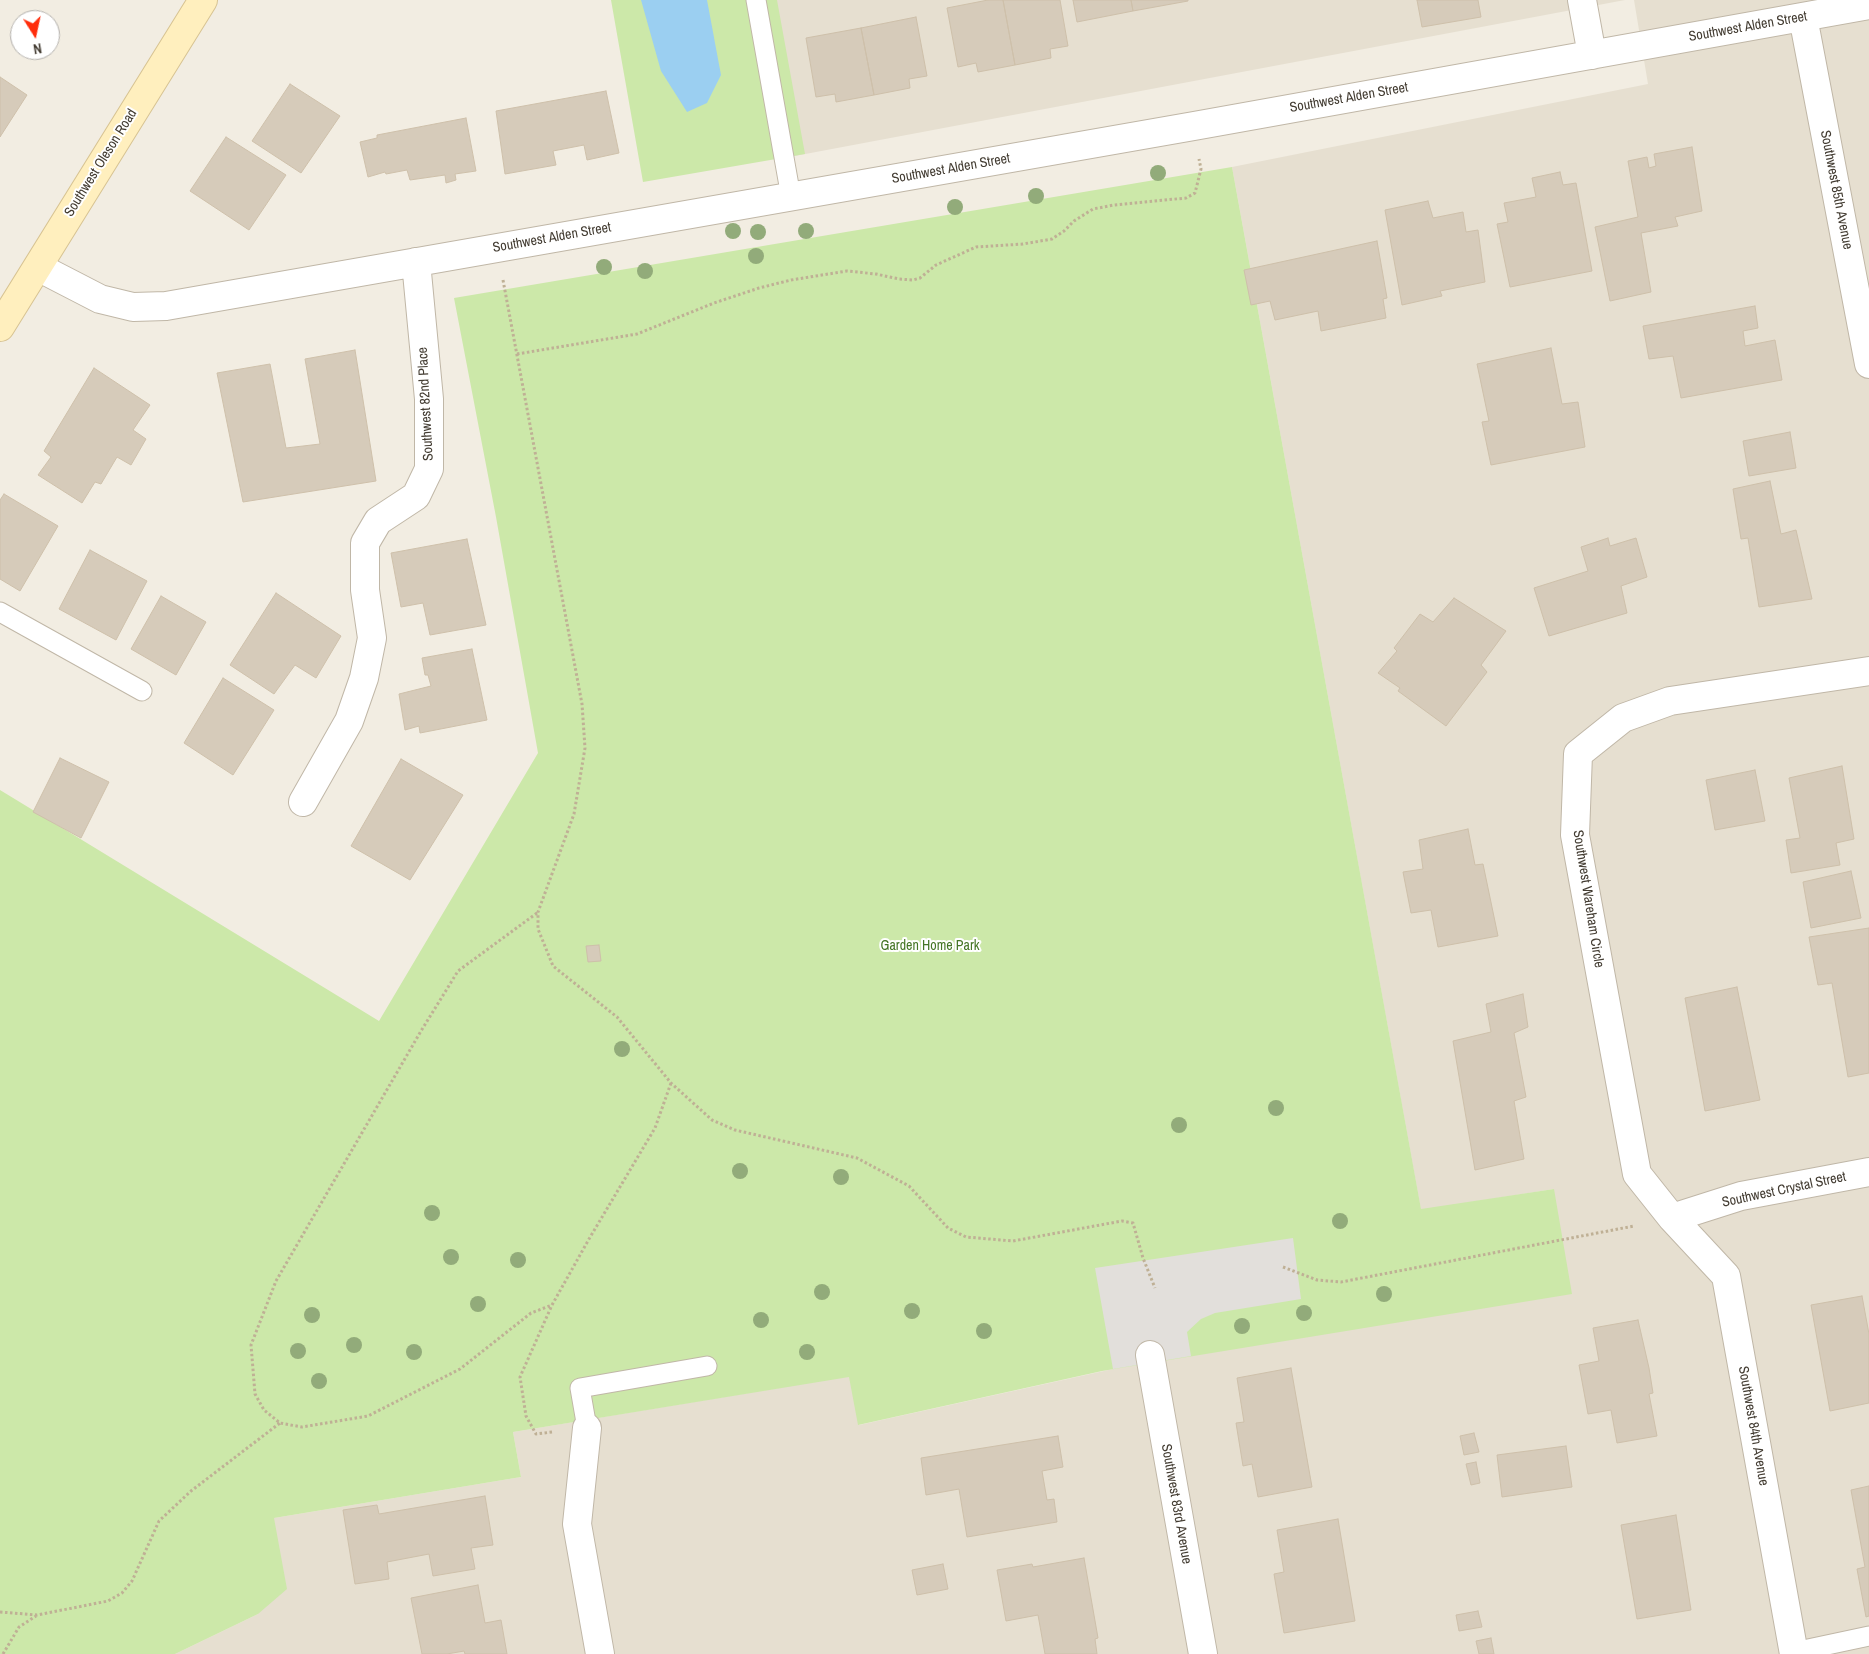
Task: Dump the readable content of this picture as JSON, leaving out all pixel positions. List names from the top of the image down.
{
  "streets": {
    "main road": ["Southwest Oleson Road"],
    "street": [
      "Southwest Alden Street",
      "Southwest 85th Avenue",
      "Southwest 82nd Place",
      "Southwest Wareham Circle",
      "Southwest Crystal Street",
      "Southwest 84th Avenue",
      "Southwest 83rd Avenue"
    ]
  },
  "crossings": [
    ["Southwest Alden Street", "Southwest Oleson Road"],
    ["Southwest Alden Street", "Southwest 85th Avenue"],
    ["Southwest Alden Street", "Southwest 82nd Place"],
    ["Southwest Wareham Circle", "Southwest Crystal Street"],
    ["Southwest Wareham Circle", "Southwest 84th Avenue"],
    ["Southwest Crystal Street", "Southwest 84th Avenue"]
  ],
  "parks": ["Garden Home Park"],
  "north": "bottom"
}
